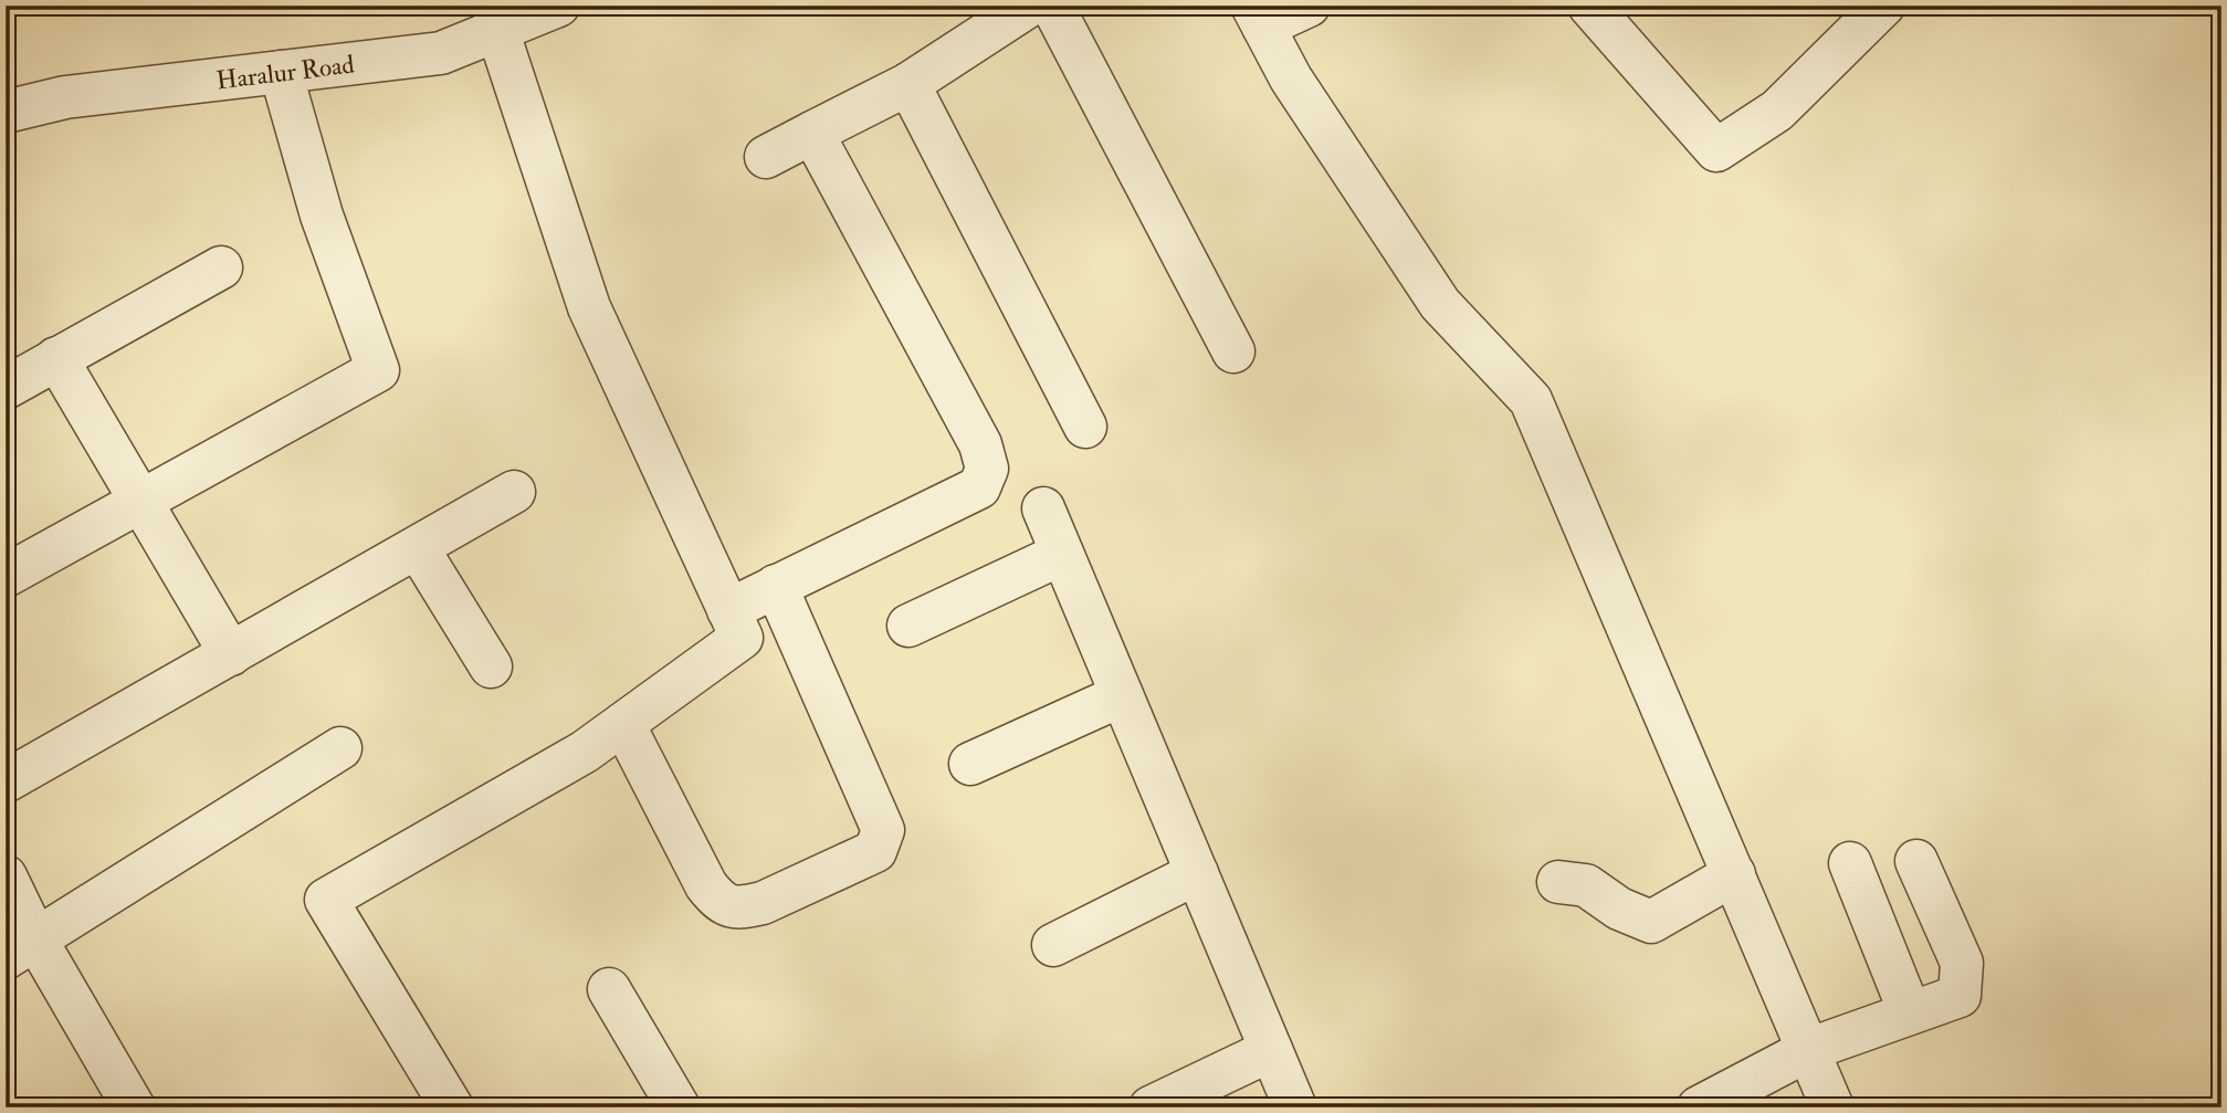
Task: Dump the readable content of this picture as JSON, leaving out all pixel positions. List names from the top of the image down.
{
  "streets": {
    "street": ["Haralur Road"]
  }
}
